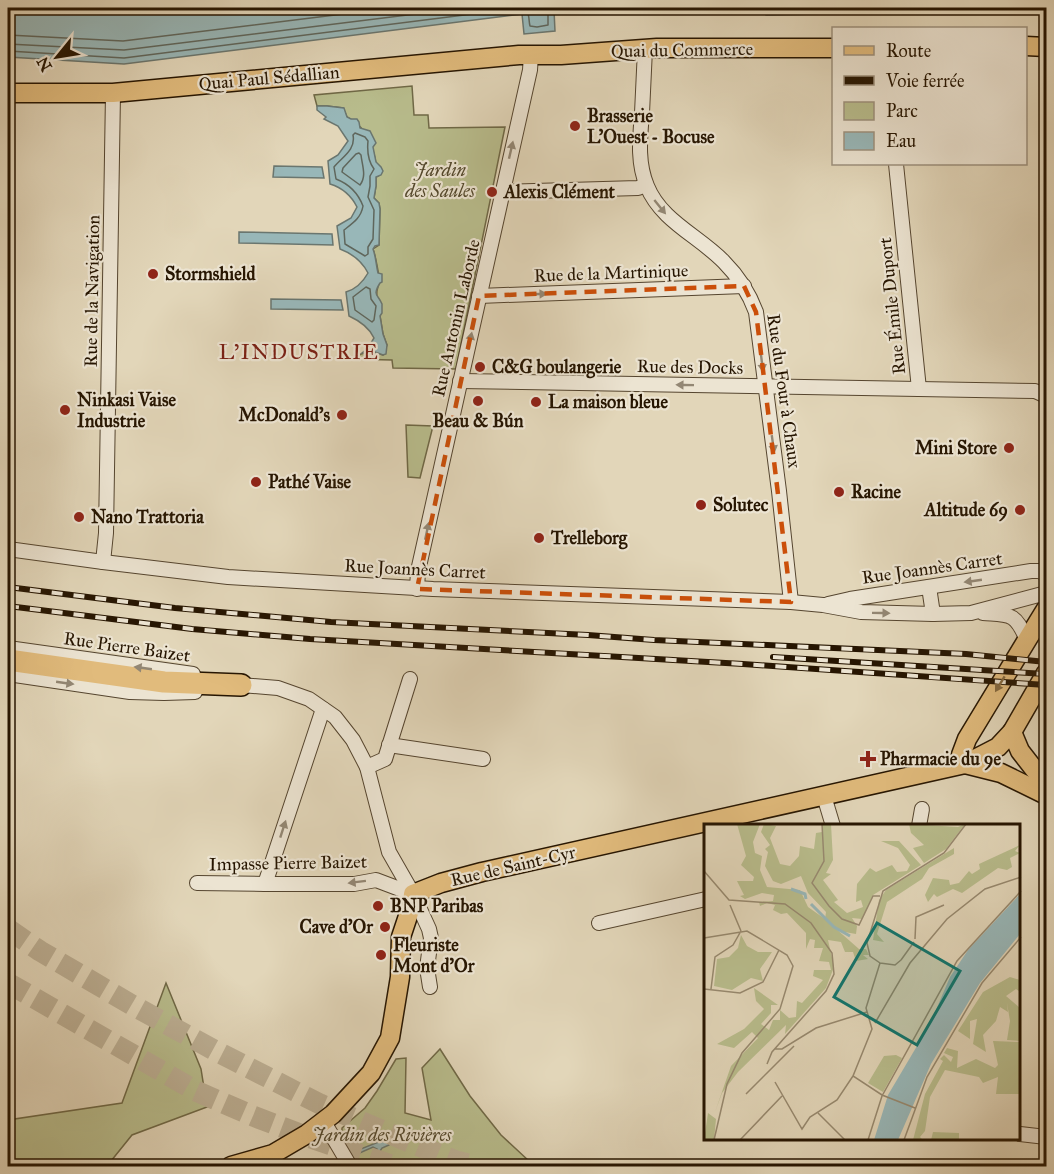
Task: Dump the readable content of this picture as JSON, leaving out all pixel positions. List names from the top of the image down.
{
  "streets": {
    "main road": ["Quai du Commerce", "Quai Paul Sédallian", "Rue de Saint-Cyr"],
    "street": [
      "Rue de la Martinique",
      "Rue de la Navigation",
      "Rue Émile Duport",
      "Rue Antonin Laborde",
      "Rue des Docks",
      "Rue du Four à Chaux",
      "Rue Joannès Carret",
      "Rue Pierre Baizet",
      "Impasse Pierre Baizet"
    ]
  },
  "crossings": [
    ["Quai du Commerce", "Quai Paul Sédallian"],
    ["Quai du Commerce", "Rue Antonin Laborde"],
    ["Quai du Commerce", "Rue du Four à Chaux"],
    ["Quai Paul Sédallian", "Rue de la Navigation"],
    ["Quai Paul Sédallian", "Rue Antonin Laborde"],
    ["Rue de la Martinique", "Rue Antonin Laborde"],
    ["Rue de la Martinique", "Rue du Four à Chaux"],
    ["Rue de la Navigation", "Rue Joannès Carret"],
    ["Rue Émile Duport", "Rue des Docks"],
    ["Rue Antonin Laborde", "Rue des Docks"],
    ["Rue Antonin Laborde", "Rue Joannès Carret"],
    ["Rue des Docks", "Rue du Four à Chaux"],
    ["Rue du Four à Chaux", "Rue Joannès Carret"],
    ["Rue Pierre Baizet", "Impasse Pierre Baizet"],
    ["Rue Pierre Baizet", "Rue de Saint-Cyr"],
    ["Impasse Pierre Baizet", "Rue de Saint-Cyr"]
  ],
  "one_way": [
    "Rue Antonin Laborde",
    "Rue des Docks",
    "Rue du Four à Chaux",
    "Impasse Pierre Baizet"
  ],
  "districts": ["L’INDUSTRIE"],
  "parks": ["Jardin des Saules", "Jardin des Rivières"],
  "places": {
    "other": [
      "Brasserie L'Ouest - Bocuse",
      "Alexis Clément",
      "Stormshield",
      "C&G boulangerie",
      "Beau & Bún",
      "La maison bleue",
      "Ninkasi Vaise Industrie",
      "McDonald's",
      "Mini Store",
      "Pathé Vaise",
      "Racine",
      "Solutec",
      "Altitude 69",
      "Nano Trattoria",
      "Trelleborg",
      "BNP Paribas",
      "Cave d'Or",
      "Fleuriste Mont d'Or"
    ],
    "health": ["Pharmacie du 9e"]
  },
  "legend": [
    "Route",
    "Voie ferrée",
    "Parc",
    "Eau"
  ],
  "north": "bottom left"
}
